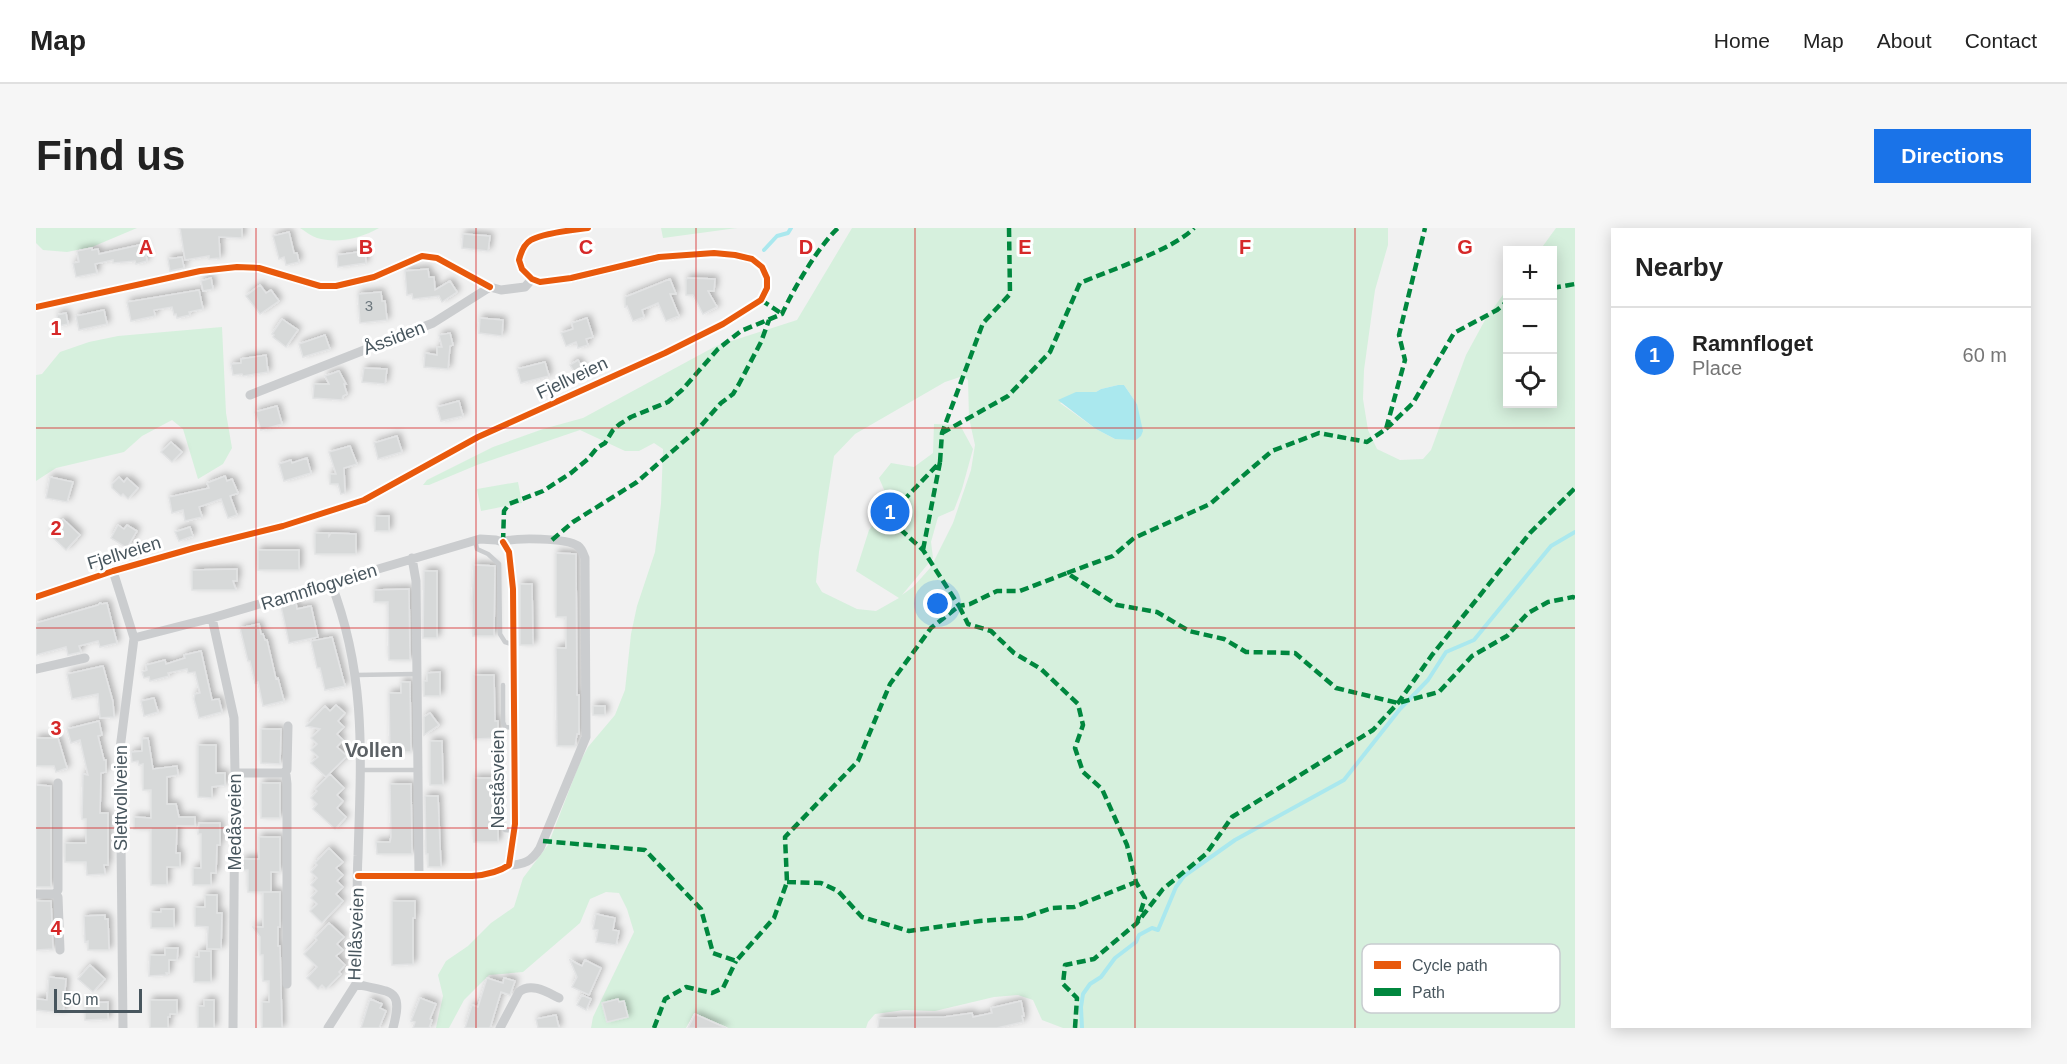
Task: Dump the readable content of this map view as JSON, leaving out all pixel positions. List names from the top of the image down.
{
  "streets": {
    "street": [
      "Åssiden",
      "Fjellveien",
      "Ramnflogveien",
      "Neståsveien",
      "Slettvollveien",
      "Medåsveien",
      "Hellåsveien"
    ]
  },
  "crossings": [
    ["Fjellveien", "Slettvollveien"],
    ["Ramnflogveien", "Neståsveien"],
    ["Ramnflogveien", "Slettvollveien"],
    ["Ramnflogveien", "Medåsveien"],
    ["Ramnflogveien", "Hellåsveien"]
  ],
  "districts": ["Vollen"],
  "house_numbers": ["3"],
  "legend": ["Cycle path", "Path"],
  "scale_bar": "50 m",
  "page": {
    "header": "Map",
    "nav": [
      "Home",
      "Map",
      "About",
      "Contact"
    ],
    "buttons": "Directions",
    "title": "Find us",
    "heading": "Nearby",
    "map_buttons": ["+", "−"],
    "list": [
      {
        "mark": "1",
        "name": "Ramnfloget",
        "note": "Place",
        "value": "60 m"
      }
    ],
    "pins": "1",
    "scale": "50 m"
  },
  "grid": {
    "columns": [
      "A",
      "B",
      "C",
      "D",
      "E",
      "F",
      "G"
    ],
    "rows": [
      "1",
      "2",
      "3",
      "4"
    ]
  }
}
